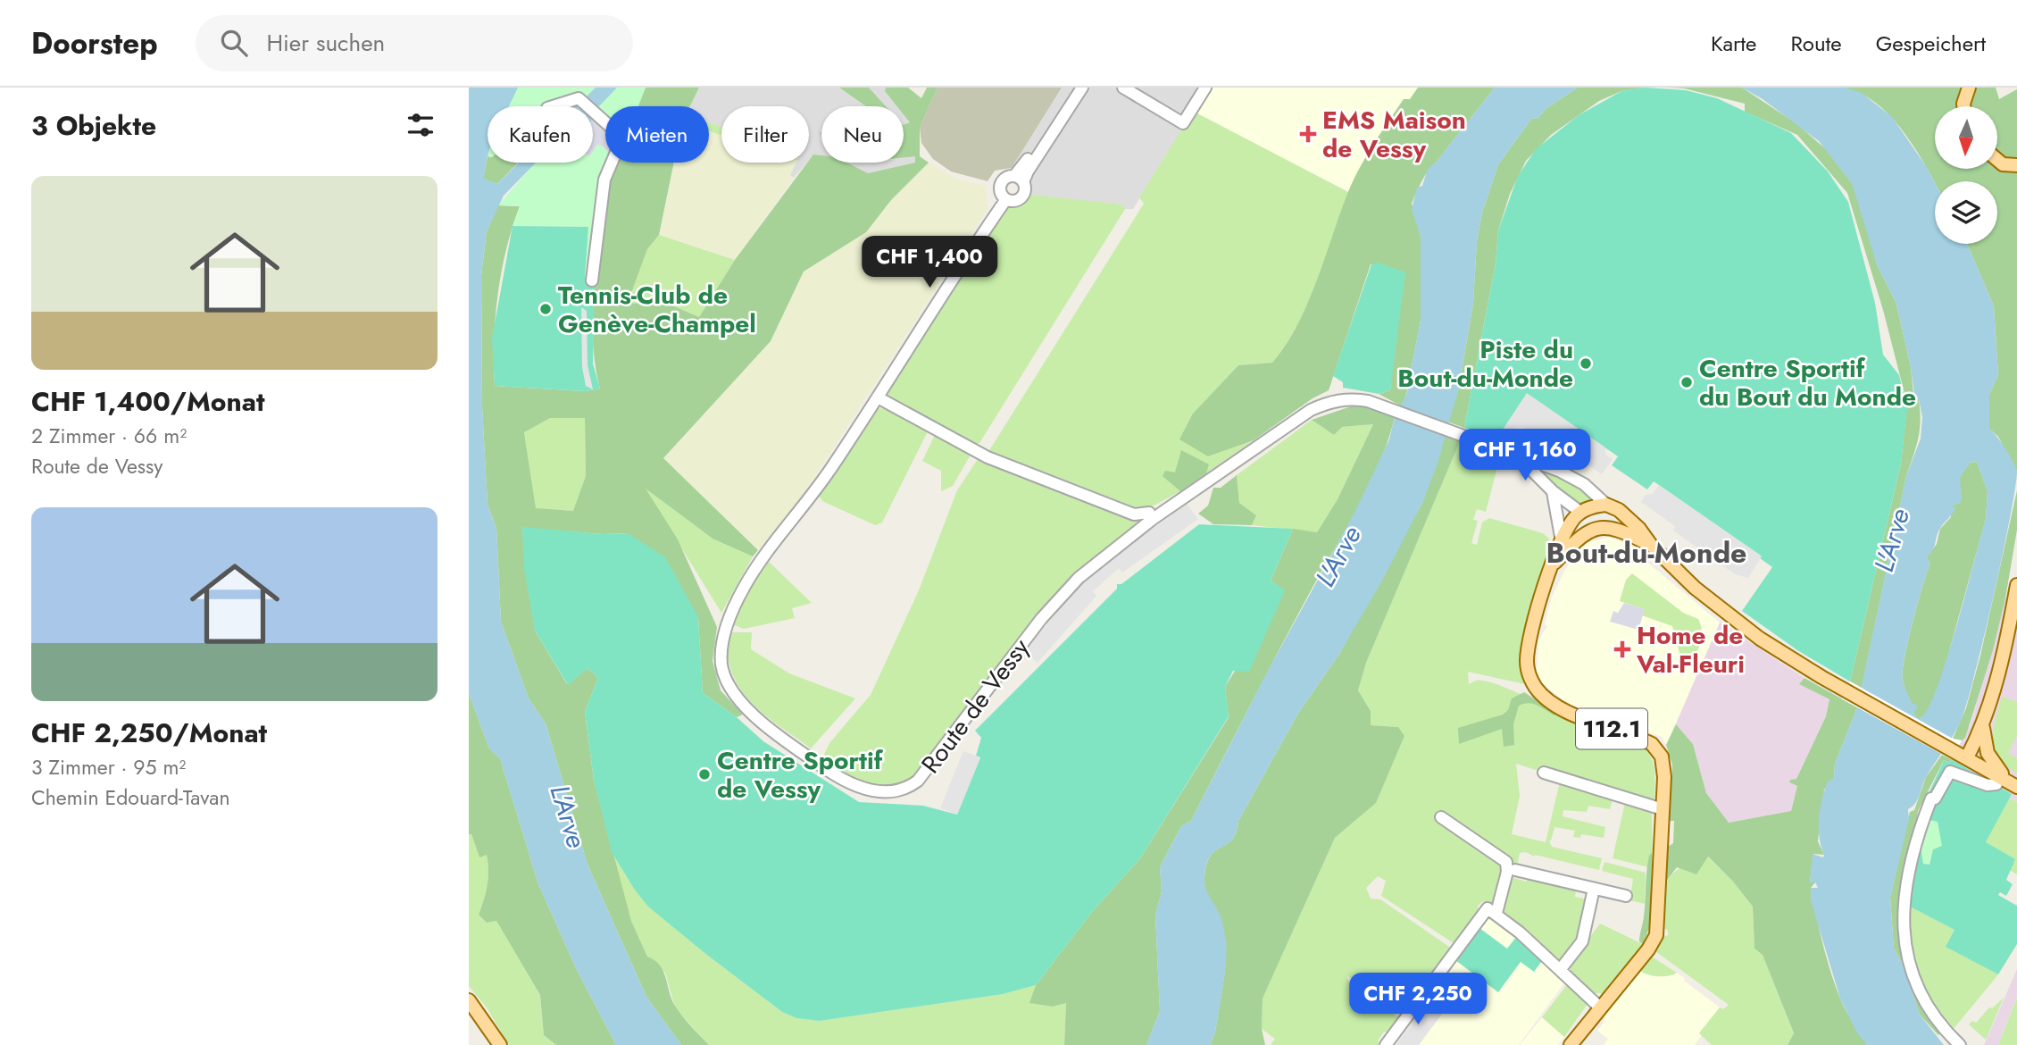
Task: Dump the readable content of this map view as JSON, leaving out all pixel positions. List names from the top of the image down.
{
  "streets": {
    "main road": ["112.1"],
    "street": ["Route de Vessy"]
  },
  "districts": ["Bout-du-Monde"],
  "water": ["L'Arve"],
  "places": {
    "health": ["EMS Maison de Vessy", "Home de Val-Fleuri"],
    "other": [
      "Tennis-Club de Genève-Champel",
      "Piste du Bout-du-Monde",
      "Centre Sportif du Bout du Monde",
      "Centre Sportif de Vessy"
    ]
  },
  "north": "bottom",
  "page": {
    "header": "Doorstep",
    "search": "Hier suchen",
    "nav": ["Karte", "Route", "Gespeichert"],
    "heading": "3 Objekte",
    "chip": [
      "Kaufen",
      "Mieten",
      "Filter",
      "Neu"
    ],
    "list": [
      {
        "name": "CHF 1,400/Monat",
        "note": "2 Zimmer · 66 m² · Route de Vessy"
      },
      {
        "name": "CHF 2,250/Monat",
        "note": "3 Zimmer · 95 m² · Chemin Edouard-Tavan"
      }
    ],
    "price": ["CHF 1,400", "CHF 1,160", "CHF 2,250"]
  }
}
